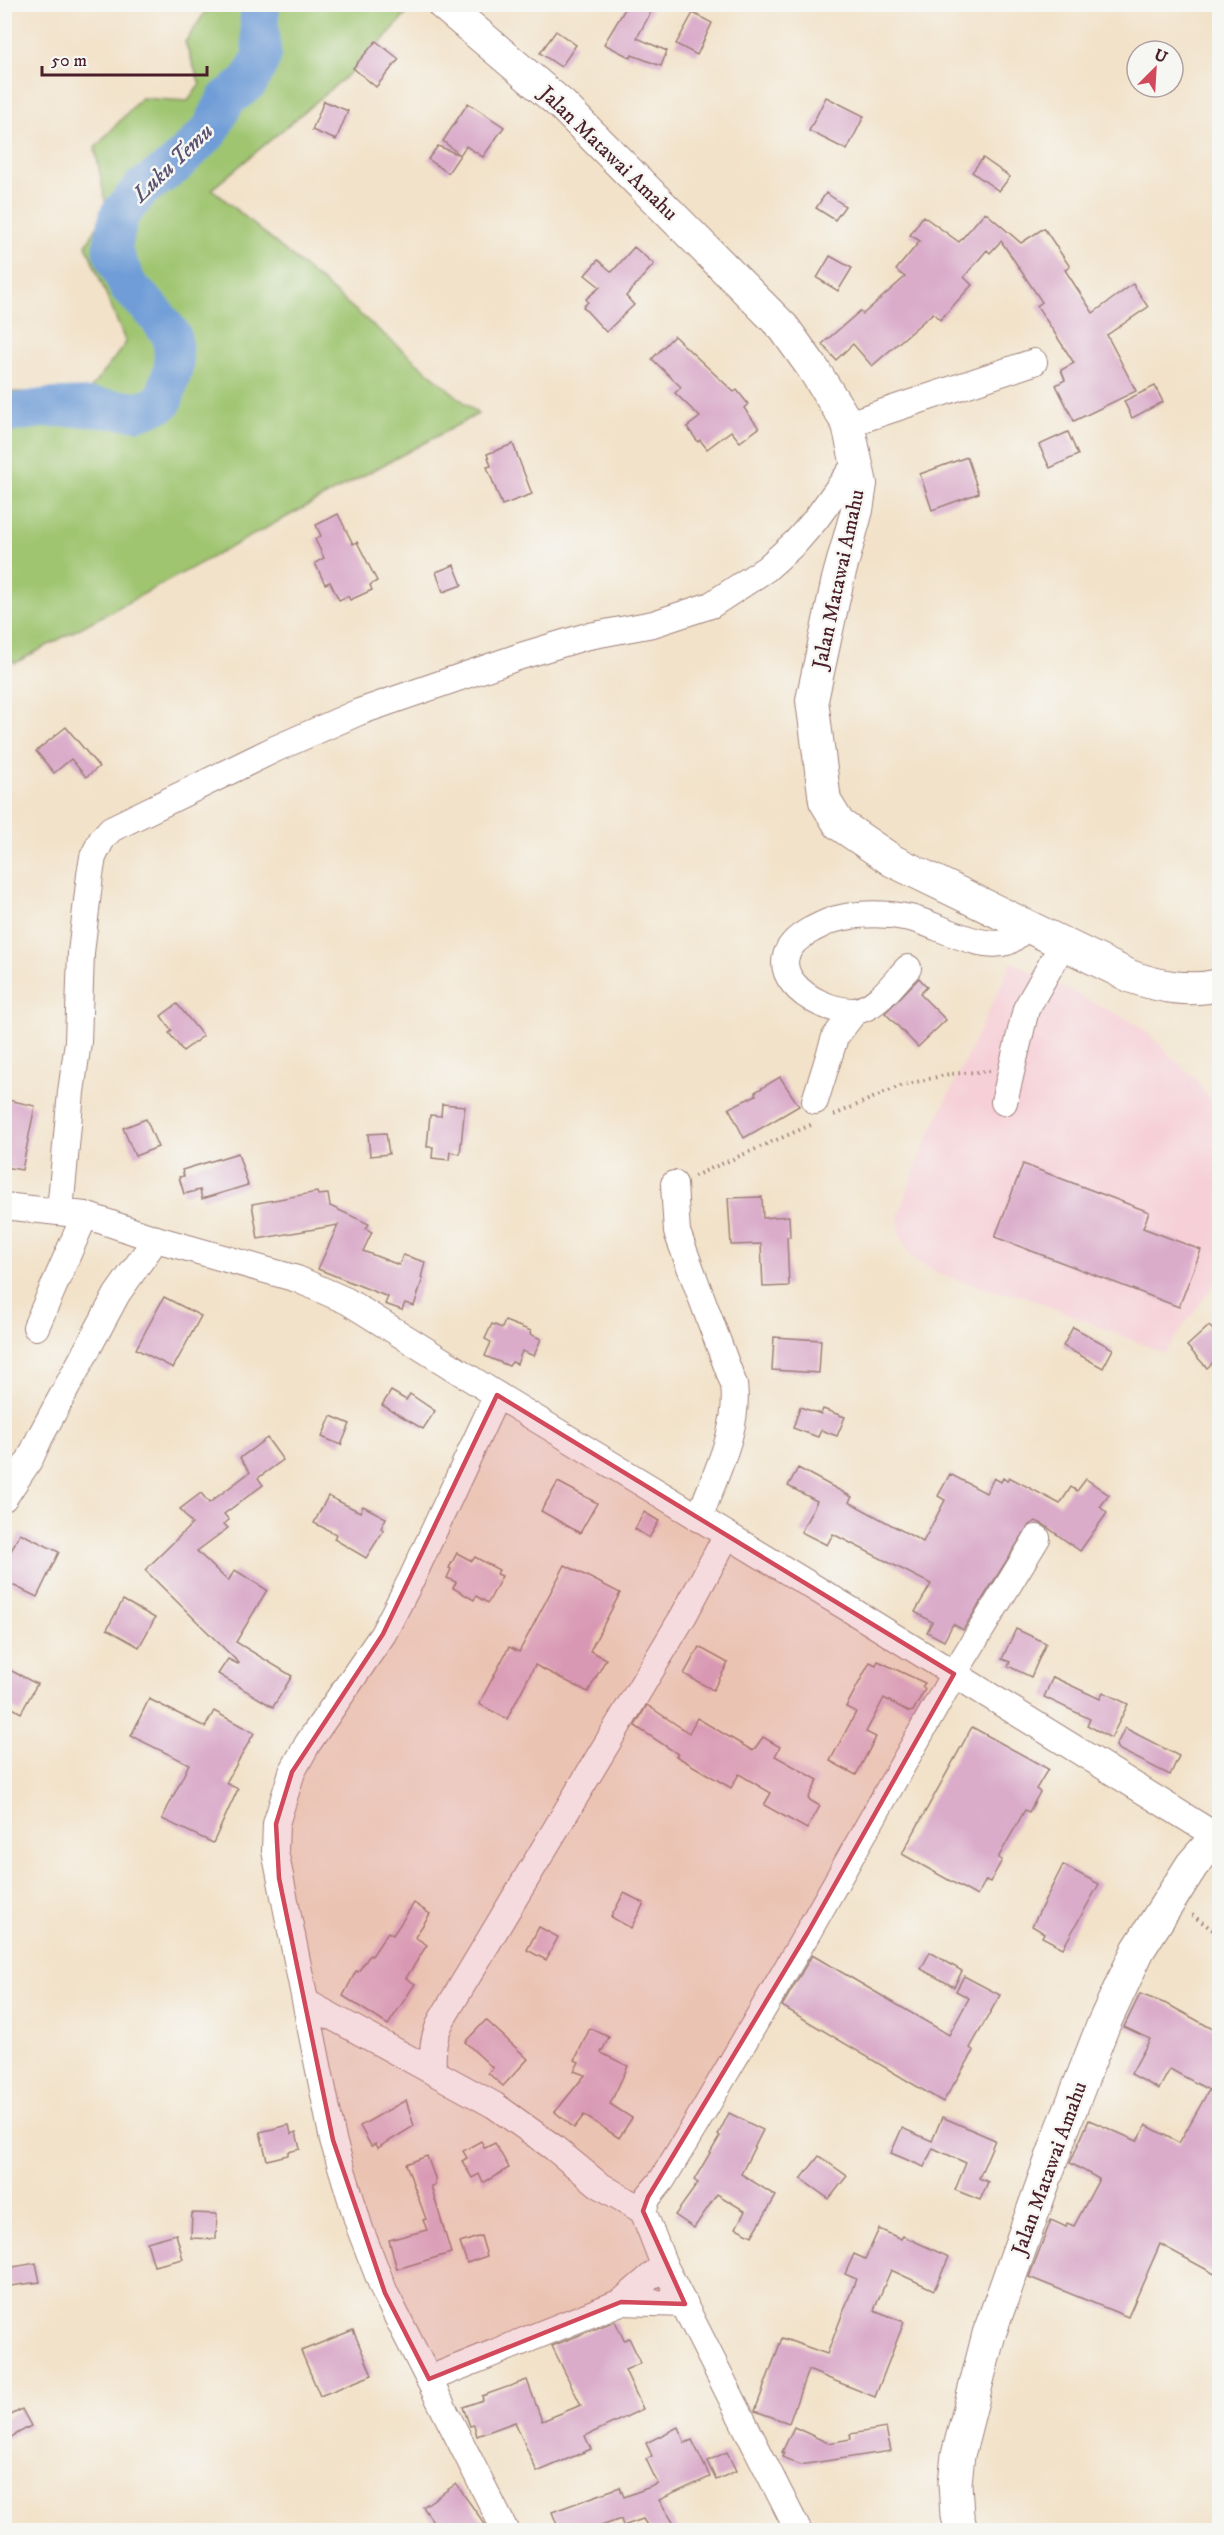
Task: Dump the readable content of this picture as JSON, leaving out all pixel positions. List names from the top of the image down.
{
  "streets": {
    "highway": ["Jalan Matawai Amahu"]
  },
  "water": ["Luku Temu"],
  "scale_bar": "50 m",
  "north": "top right"
}
